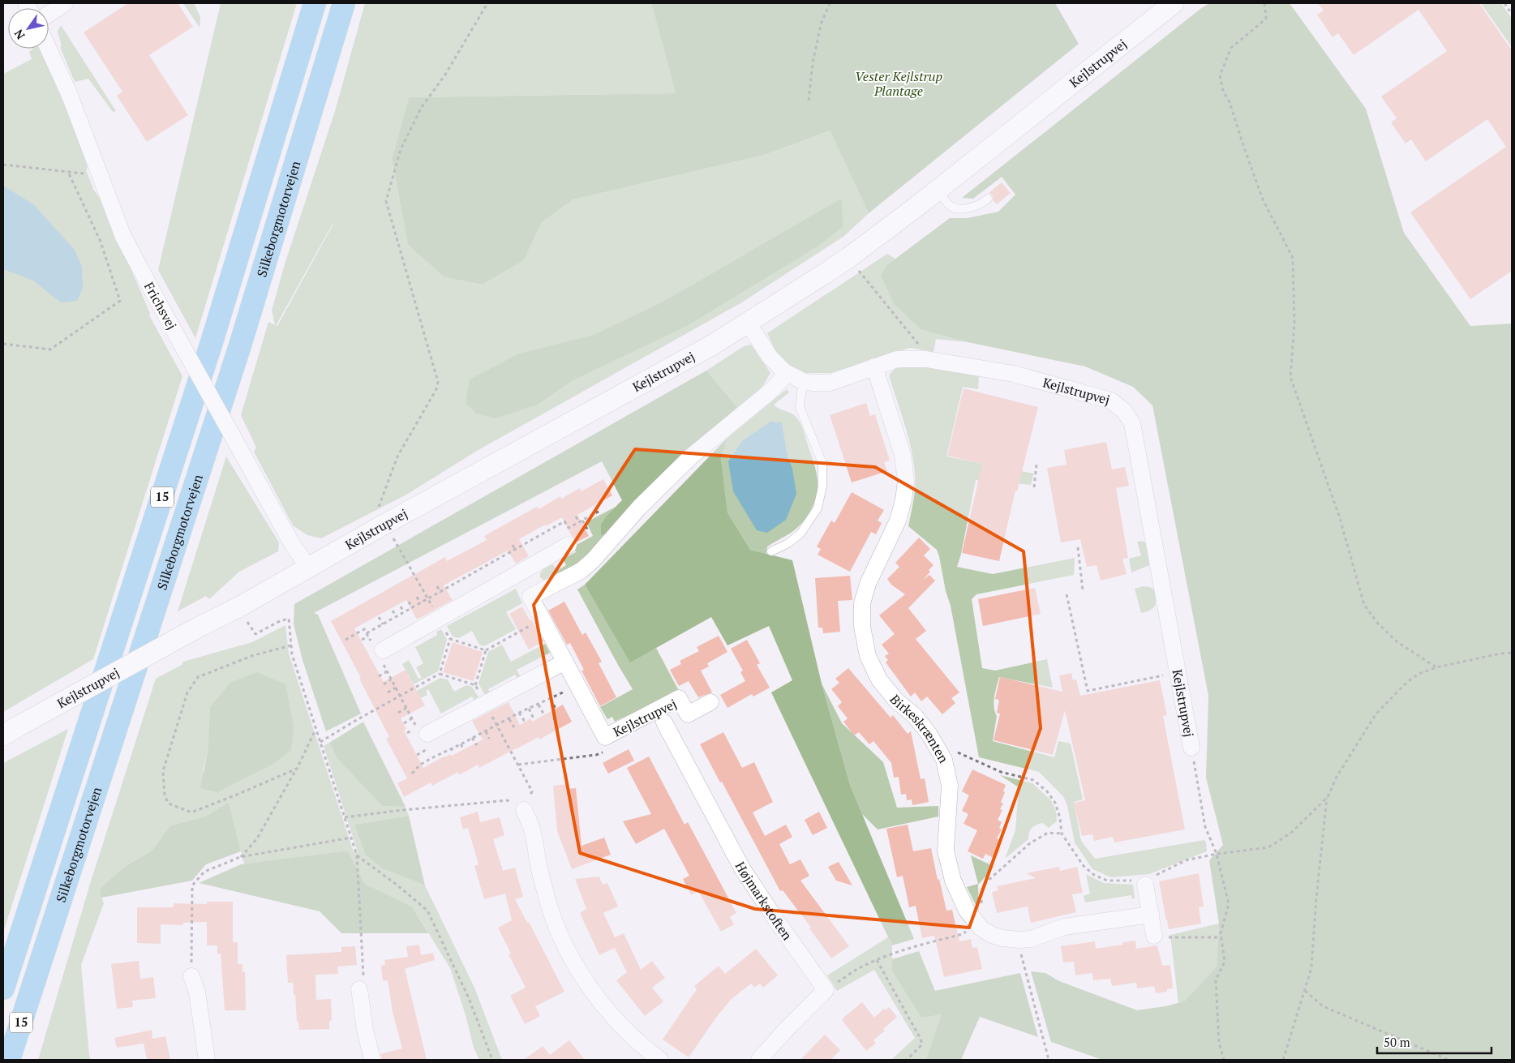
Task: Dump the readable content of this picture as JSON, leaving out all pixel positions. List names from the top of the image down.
{
  "streets": {
    "highway": ["Silkeborgmotorvejen", "15"],
    "street": [
      "Kejlstrupvej",
      "Frichsvej",
      "Birkeskrænten",
      "Højmarkstoften"
    ]
  },
  "crossings": [
    ["Kejlstrupvej", "Frichsvej"],
    ["Kejlstrupvej", "Birkeskrænten"]
  ],
  "parks": ["Vester Kejlstrup Plantage"],
  "scale_bar": "50 m",
  "north": "bottom left"
}
